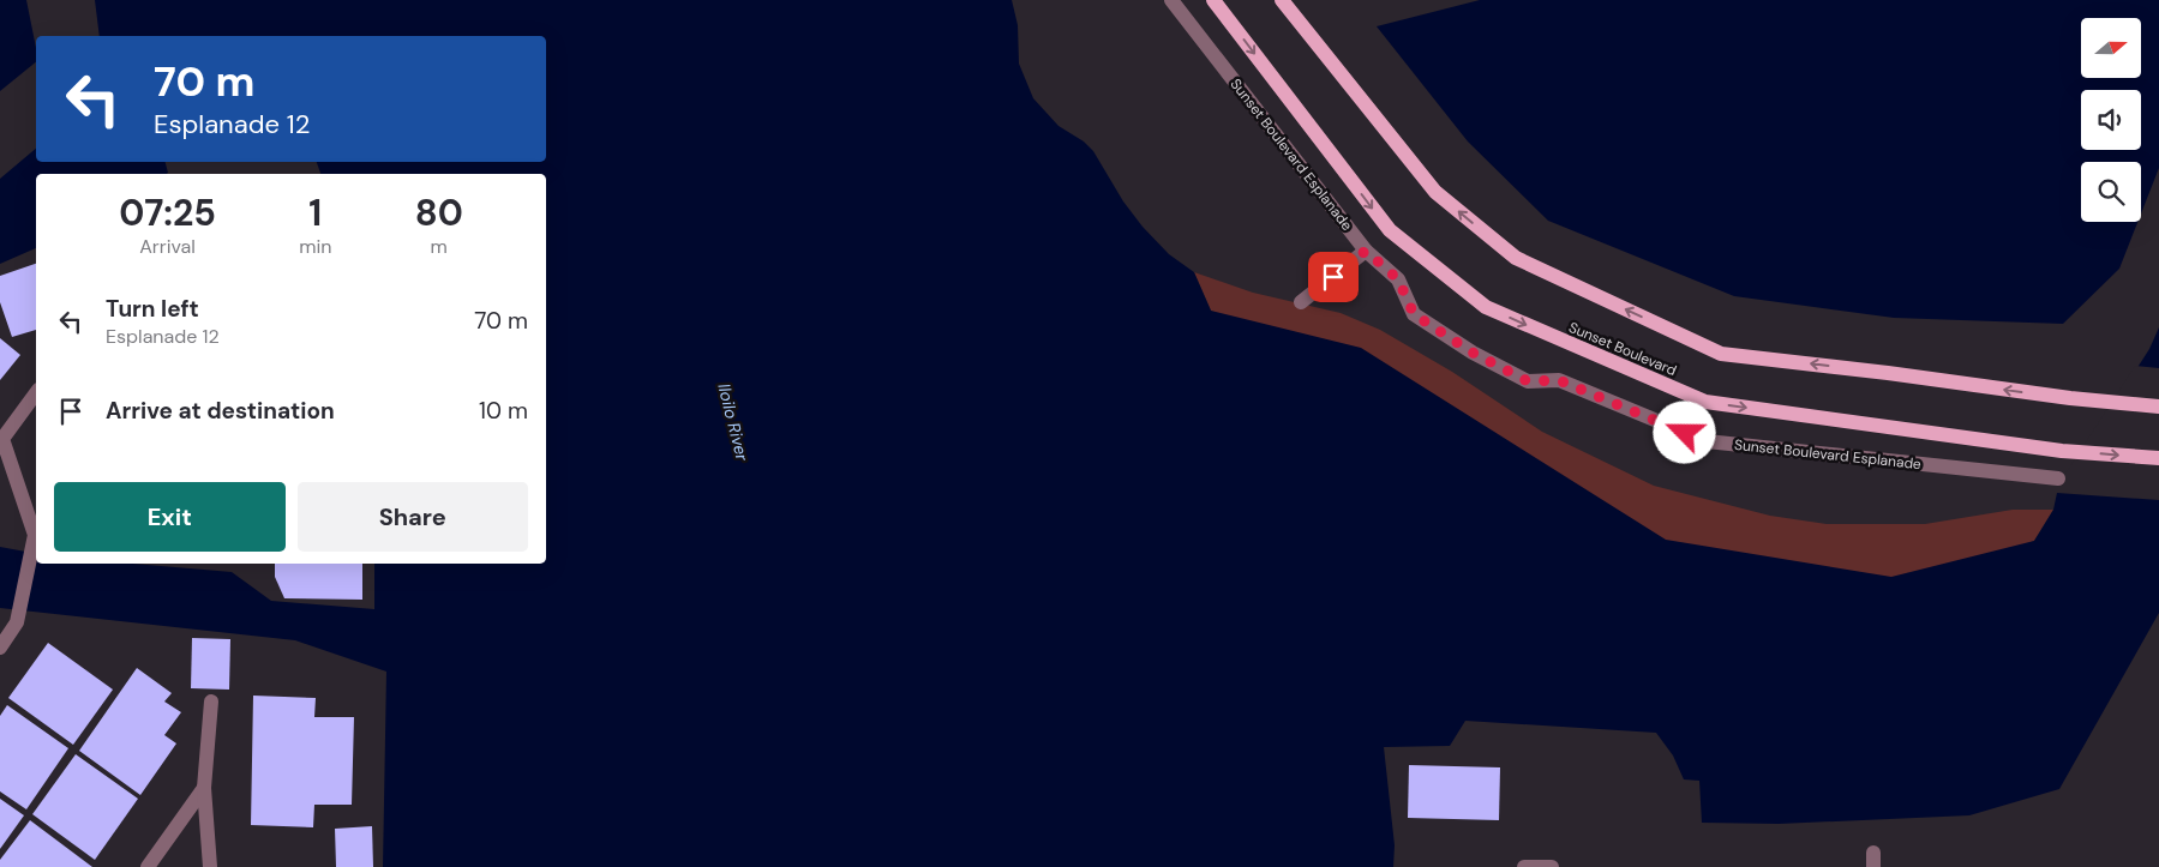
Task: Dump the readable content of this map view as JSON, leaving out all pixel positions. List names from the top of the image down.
{
  "streets": {
    "main road": ["Sunset Boulevard"],
    "street": ["Sunset Boulevard Esplanade"]
  },
  "water": ["Iloilo River"],
  "north": "right",
  "page": {
    "turn": ["70 m", "Esplanade 12"],
    "eta": [
      "07:25",
      "Arrival",
      "1",
      "min",
      "80",
      "m"
    ],
    "list": [
      {
        "name": "Turn left",
        "note": "Esplanade 12",
        "value": "70 m"
      },
      {
        "name": "Arrive at destination",
        "value": "10 m"
      }
    ],
    "buttons": ["Exit", "Share"]
  }
}
